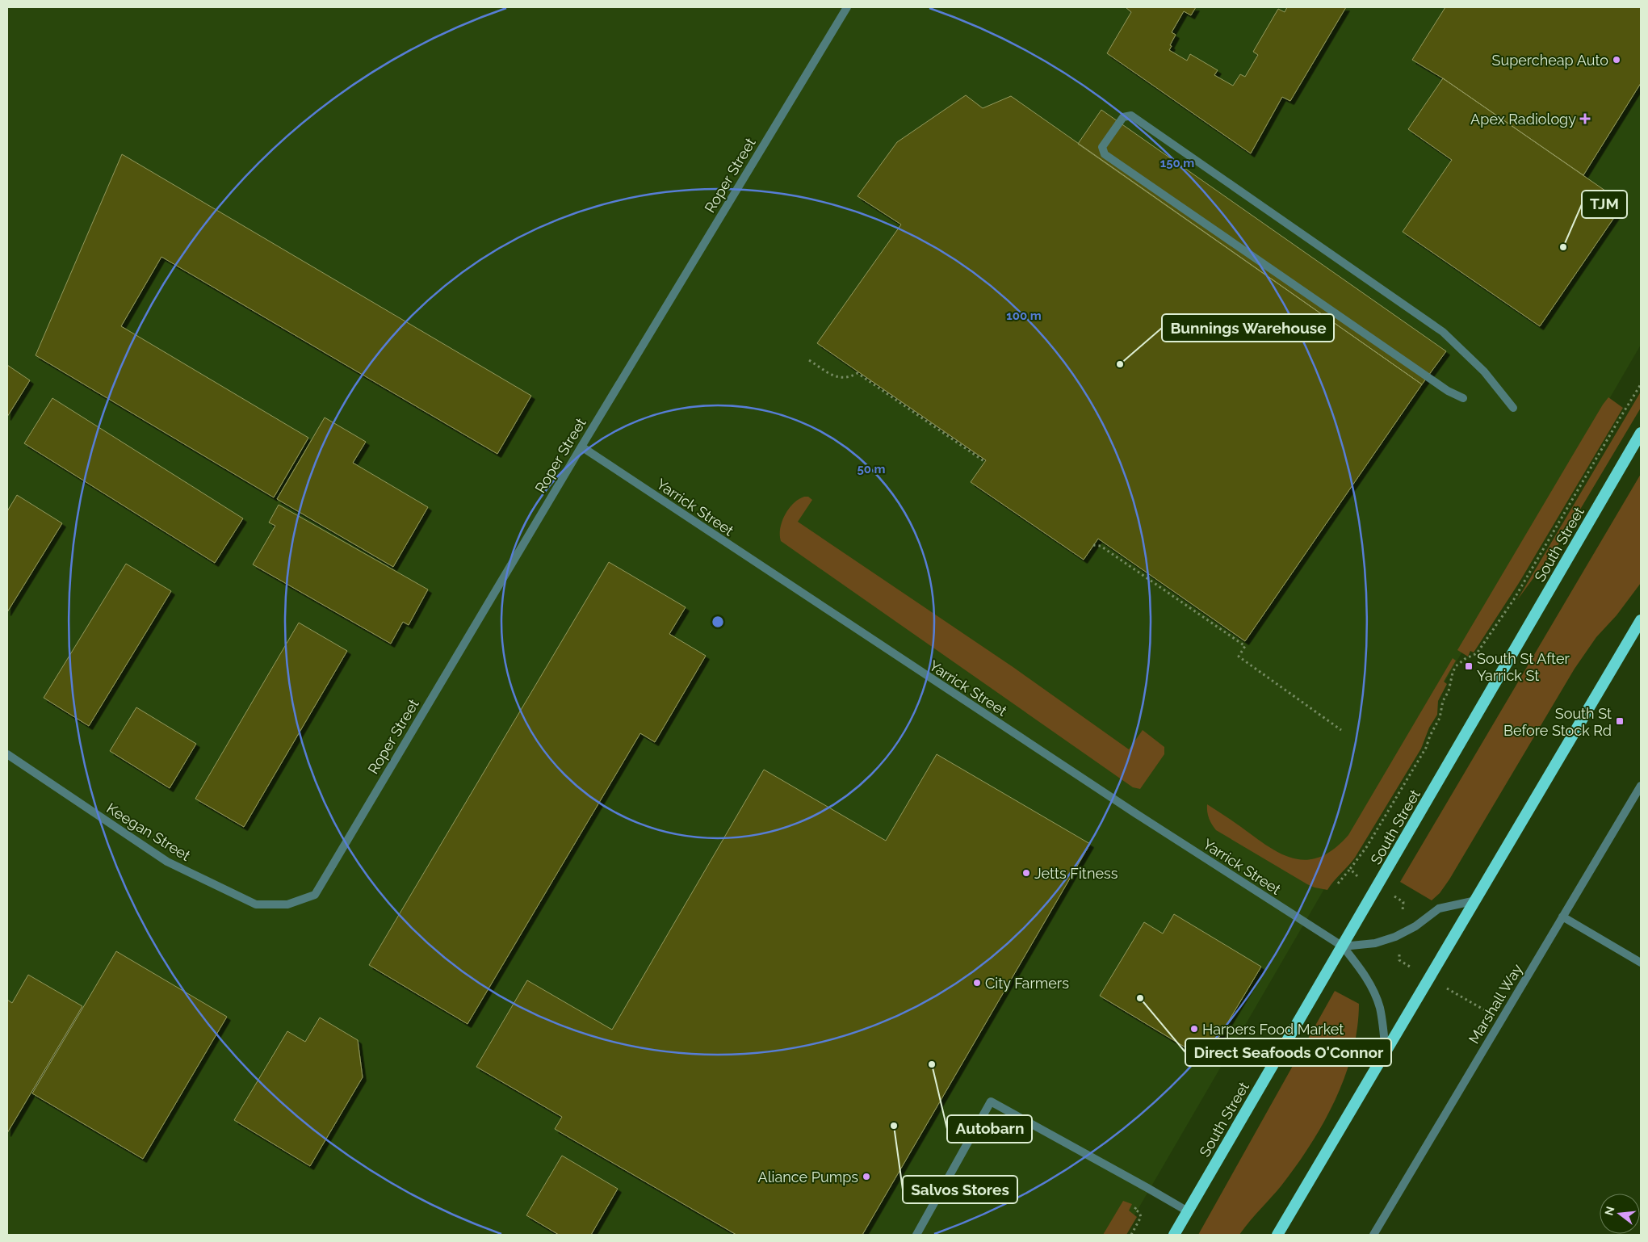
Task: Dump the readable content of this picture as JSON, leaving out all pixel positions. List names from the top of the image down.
{
  "streets": {
    "highway": ["South Street"],
    "street": [
      "Roper Street",
      "Yarrick Street",
      "Keegan Street",
      "Marshall Way"
    ]
  },
  "crossings": [
    ["Roper Street", "Yarrick Street"],
    ["Roper Street", "Keegan Street"],
    ["Yarrick Street", "South Street"]
  ],
  "places": {
    "other": [
      "Supercheap Auto",
      "TJM",
      "Bunnings Warehouse",
      "Jetts Fitness",
      "City Farmers",
      "Direct Seafoods O'Connor",
      "Harpers Food Market",
      "Autobarn",
      "Salvos Stores",
      "Aliance Pumps"
    ],
    "health": ["Apex Radiology"],
    "transit": ["South St After Yarrick St", "South St Before Stock Rd"]
  },
  "north": "left",
  "rings": ["150 m", "100 m", "50 m"]
}
